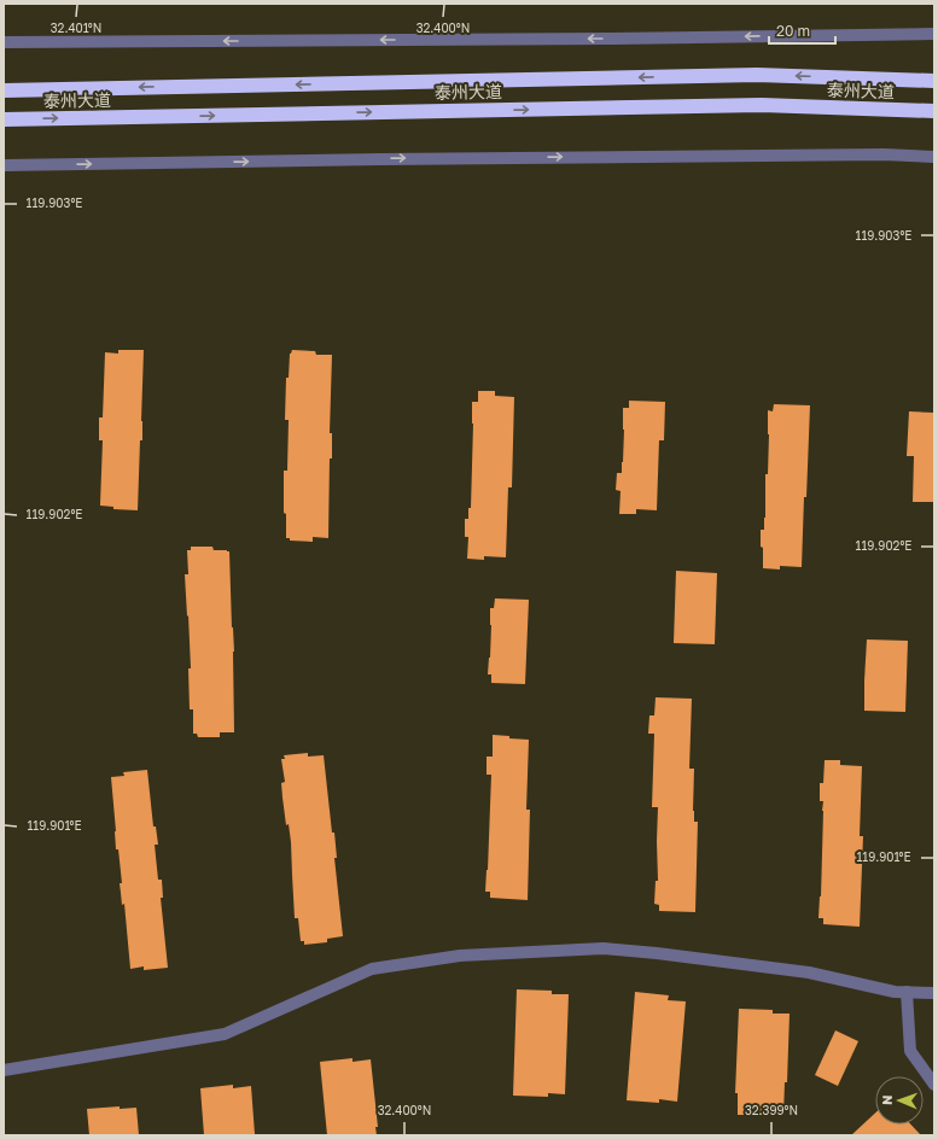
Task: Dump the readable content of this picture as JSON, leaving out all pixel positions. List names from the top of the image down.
{
  "streets": {
    "highway": ["泰州大道"]
  },
  "scale_bar": "20 m",
  "north": "left",
  "coordinates": [
    "32.401°N",
    "32.400°N",
    "119.903°E",
    "119.902°E",
    "119.901°E",
    "32.399°N"
  ]
}
